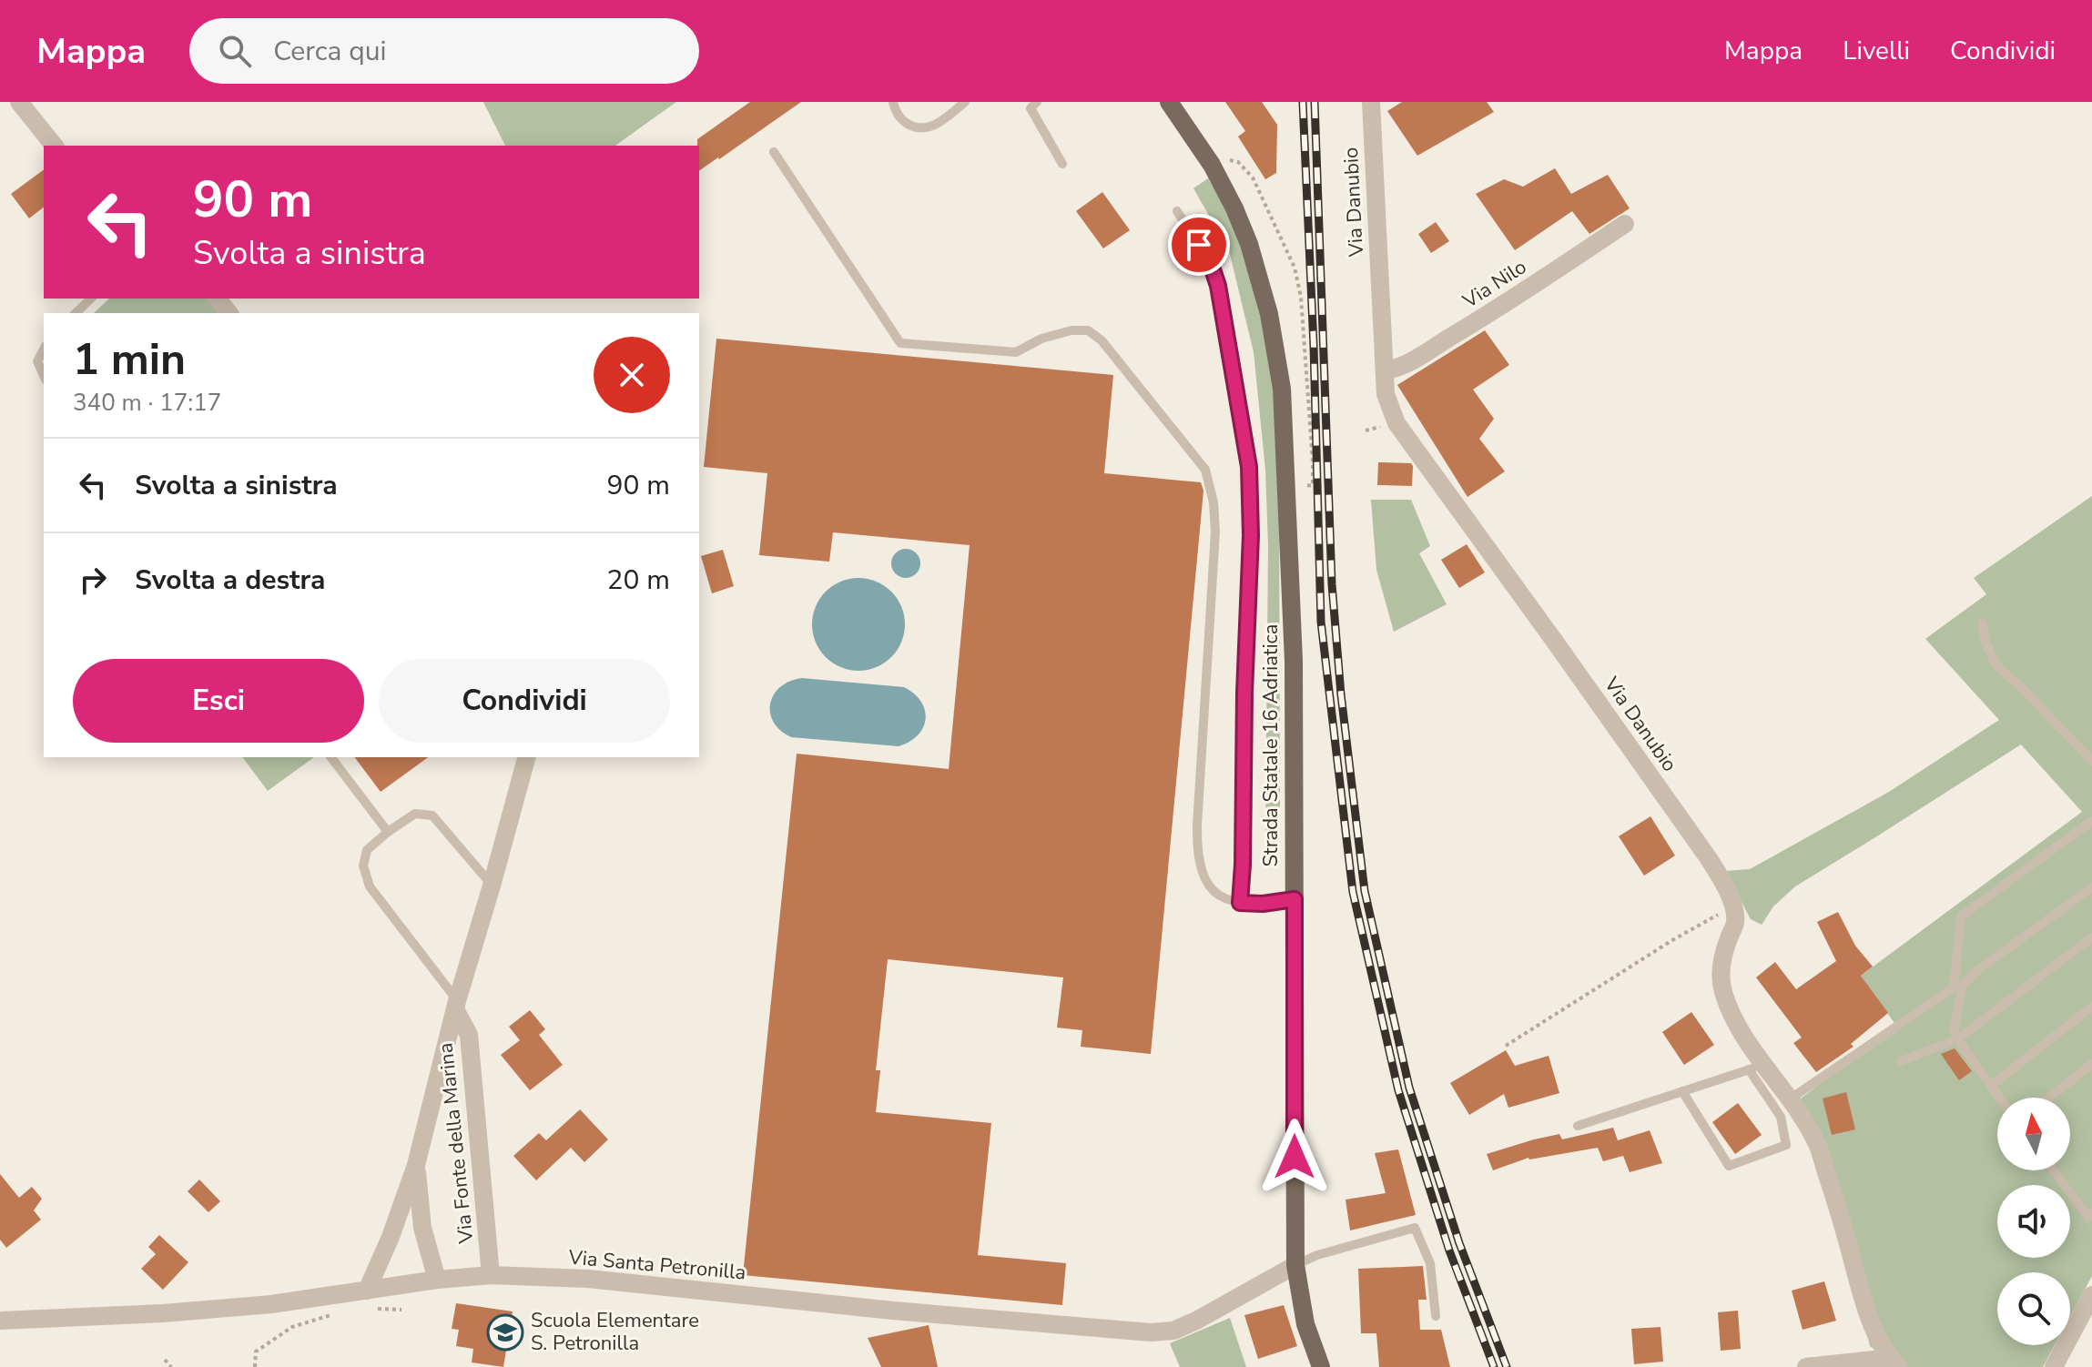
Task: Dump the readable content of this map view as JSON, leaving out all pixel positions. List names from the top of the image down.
{
  "streets": {
    "main road": ["Strada Statale 16 Adriatica"],
    "street": [
      "Via Danubio",
      "Via Nilo",
      "Via Fonte della Marina",
      "Via Santa Petronilla"
    ]
  },
  "crossings": [
    ["Via Danubio", "Via Nilo"],
    ["Strada Statale 16 Adriatica", "Via Santa Petronilla"],
    ["Via Fonte della Marina", "Via Santa Petronilla"]
  ],
  "places": {
    "school or university": ["Scuola Elementare S. Petronilla"]
  },
  "north": "top",
  "page": {
    "header": "Mappa",
    "search": "Cerca qui",
    "nav": ["Mappa", "Livelli", "Condividi"],
    "turn": ["90 m", "Svolta a sinistra"],
    "heading": ["1 min", "340 m · 17:17"],
    "list": [
      {
        "name": "Svolta a sinistra",
        "value": "90 m"
      },
      {
        "name": "Svolta a destra",
        "value": "20 m"
      }
    ],
    "buttons": ["Esci", "Condividi"]
  }
}
